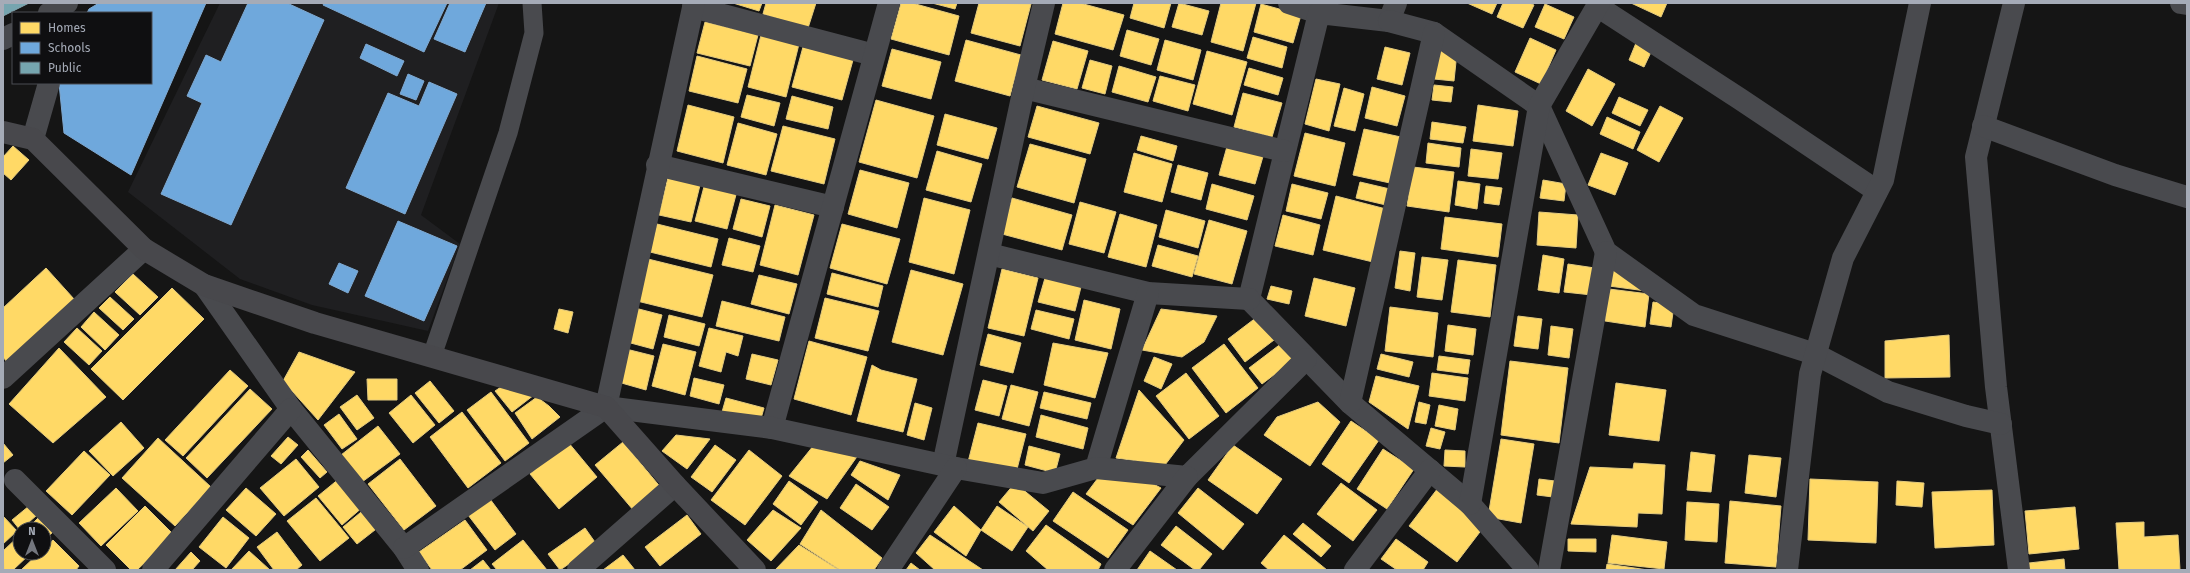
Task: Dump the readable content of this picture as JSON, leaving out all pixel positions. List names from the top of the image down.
{
  "legend": ["Homes", "Schools", "Public"],
  "north": "top"
}
